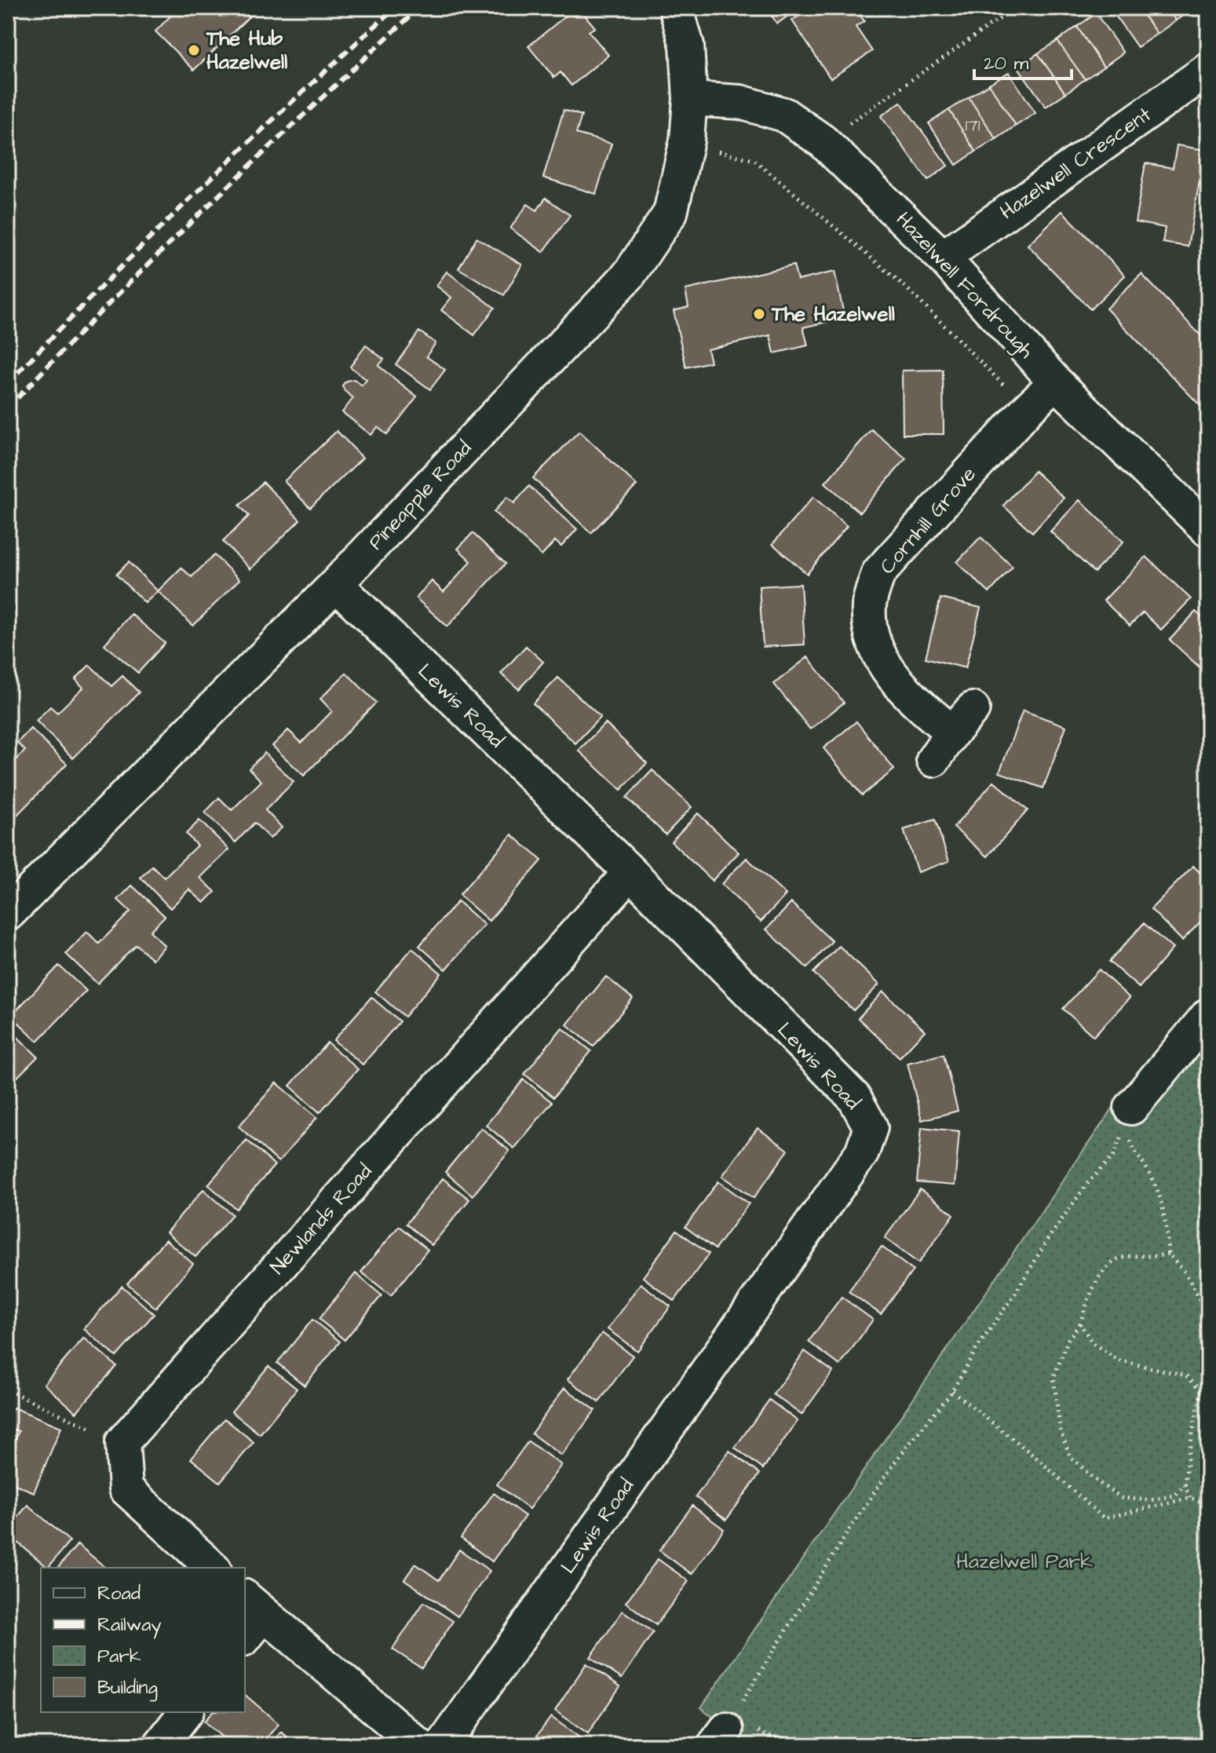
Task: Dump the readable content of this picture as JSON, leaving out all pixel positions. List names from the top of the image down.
{
  "streets": {
    "street": [
      "Hazelwell Crescent",
      "Hazelwell Fordrough",
      "Pineapple Road",
      "Cornhill Grove",
      "Lewis Road",
      "Newlands Road"
    ]
  },
  "crossings": [
    ["Hazelwell Crescent", "Hazelwell Fordrough"],
    ["Hazelwell Fordrough", "Pineapple Road"],
    ["Hazelwell Fordrough", "Cornhill Grove"],
    ["Pineapple Road", "Lewis Road"],
    ["Lewis Road", "Newlands Road"]
  ],
  "parks": ["Hazelwell Park"],
  "places": ["The Hub Hazelwell", "The Hazelwell"],
  "house_numbers": ["171"],
  "legend": [
    "Road",
    "Railway",
    "Park",
    "Building"
  ],
  "scale_bar": "20 m"
}
